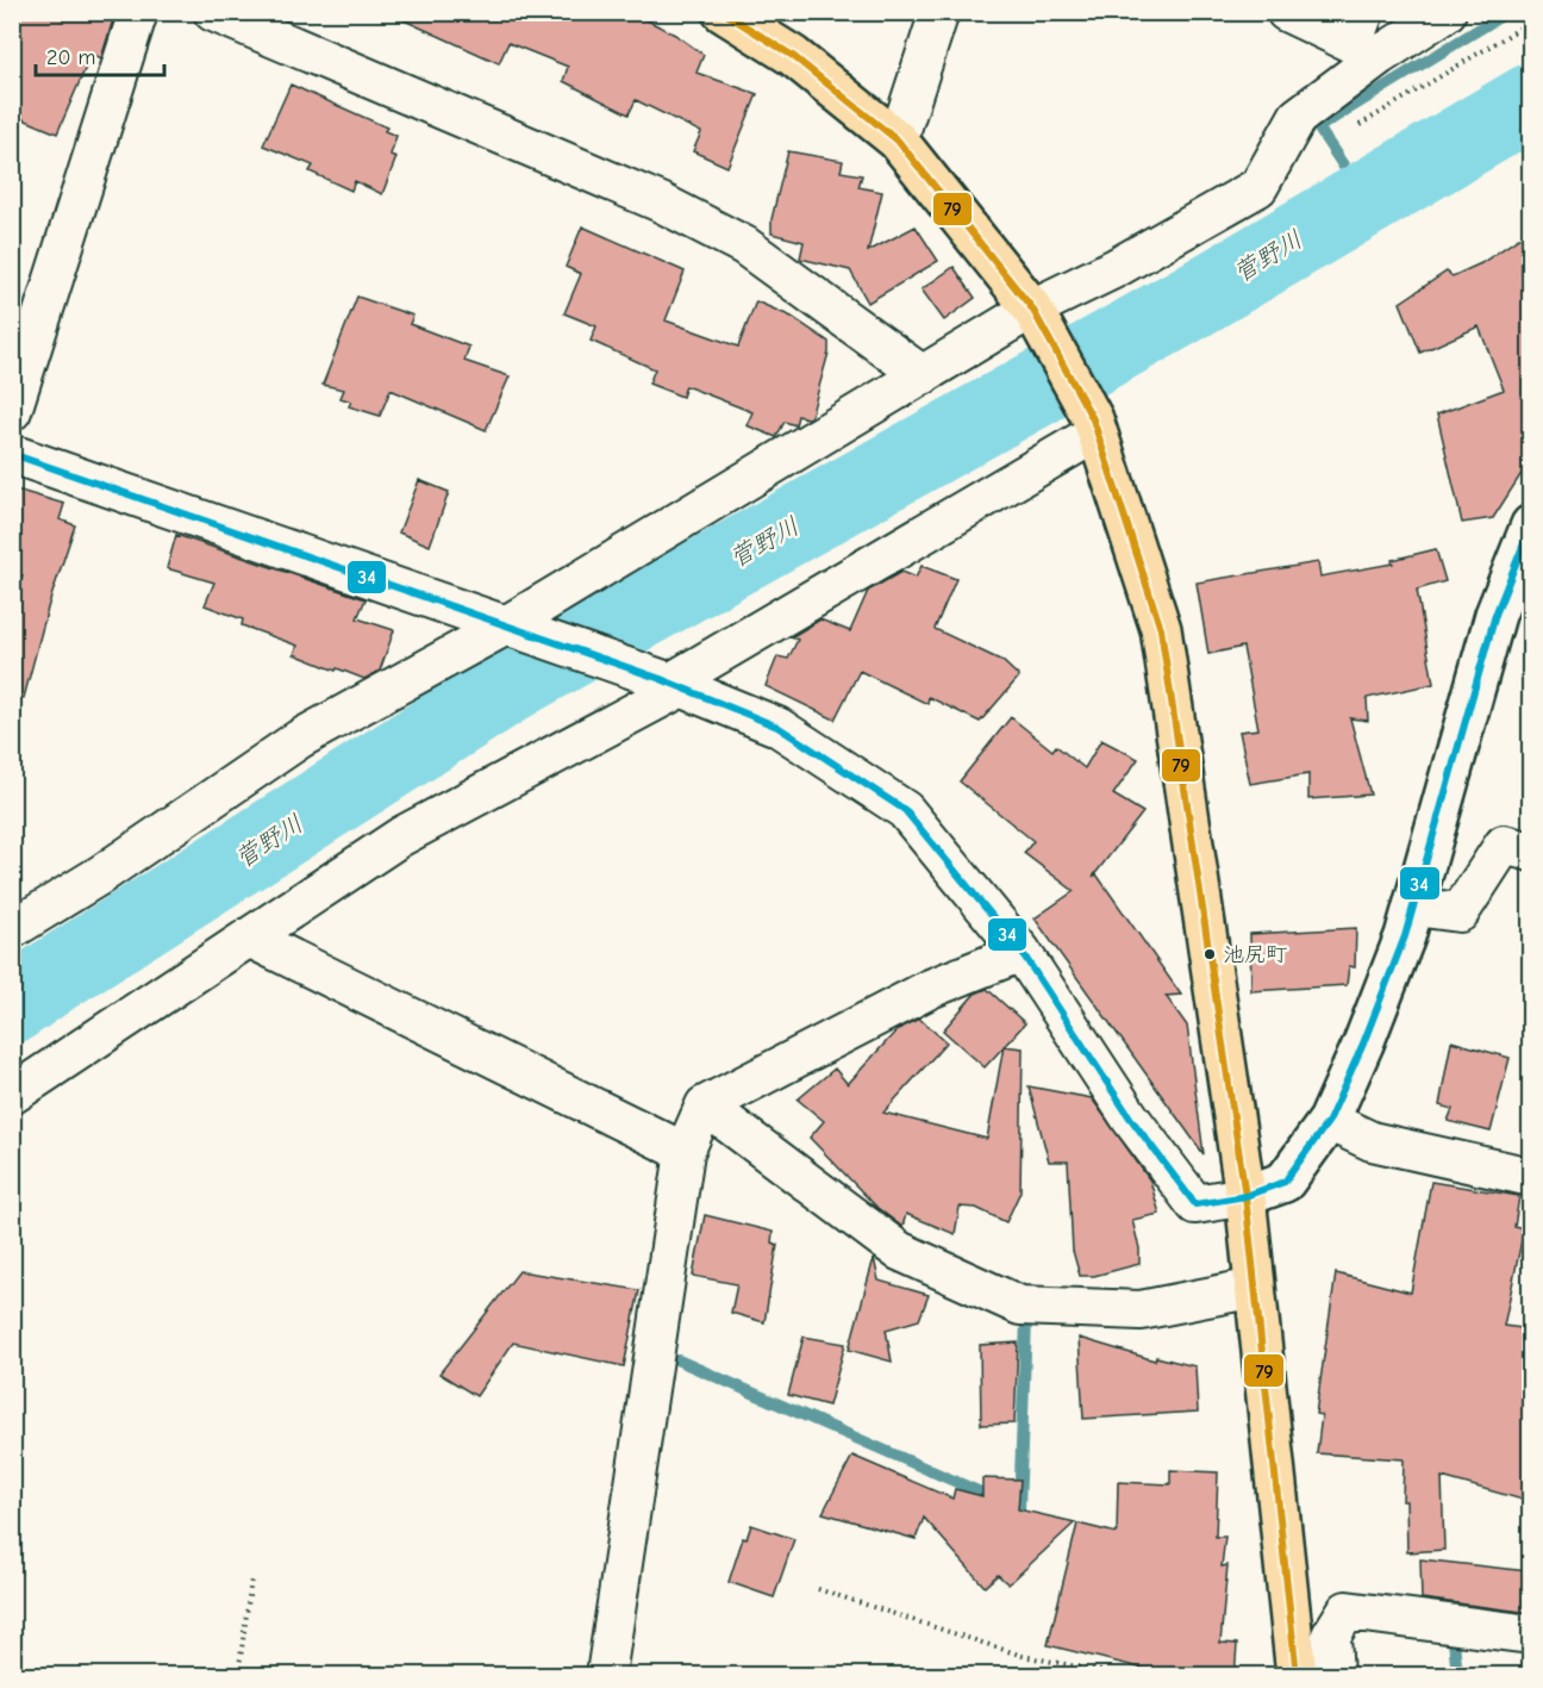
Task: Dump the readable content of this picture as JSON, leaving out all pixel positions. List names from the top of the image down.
{
  "water": ["菅野川"],
  "places": ["池尻町"],
  "lines": ["transit line 79", "transit line 34"],
  "scale_bar": "20 m"
}
